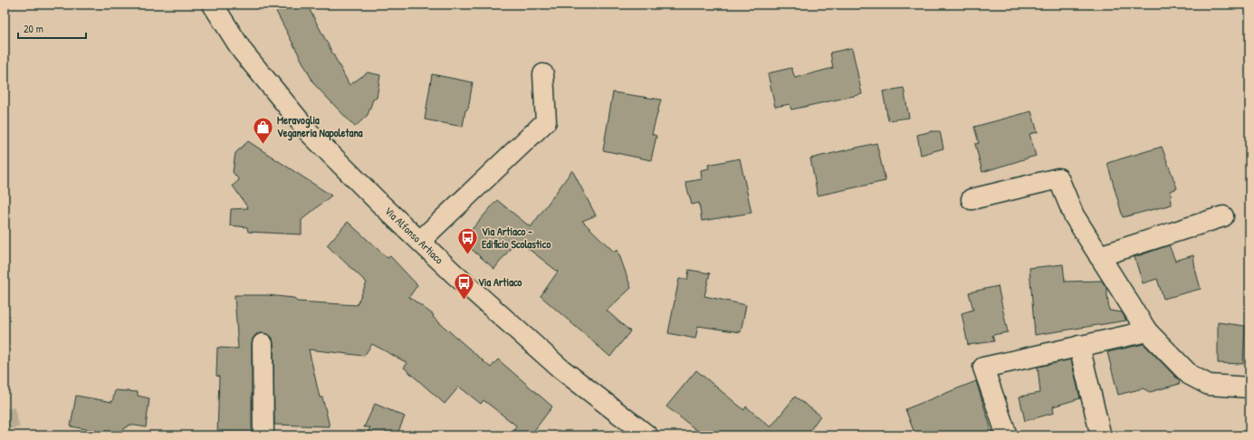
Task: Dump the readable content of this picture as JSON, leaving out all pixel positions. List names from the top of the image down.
{
  "streets": {
    "street": ["Via Alfonso Artiaco"]
  },
  "places": {
    "shop": ["Meravoglia Veganeria Napoletana"],
    "bus stop": ["Via Artiaco - Edificio Scolastico", "Via Artiaco"]
  },
  "scale_bar": "20 m"
}
